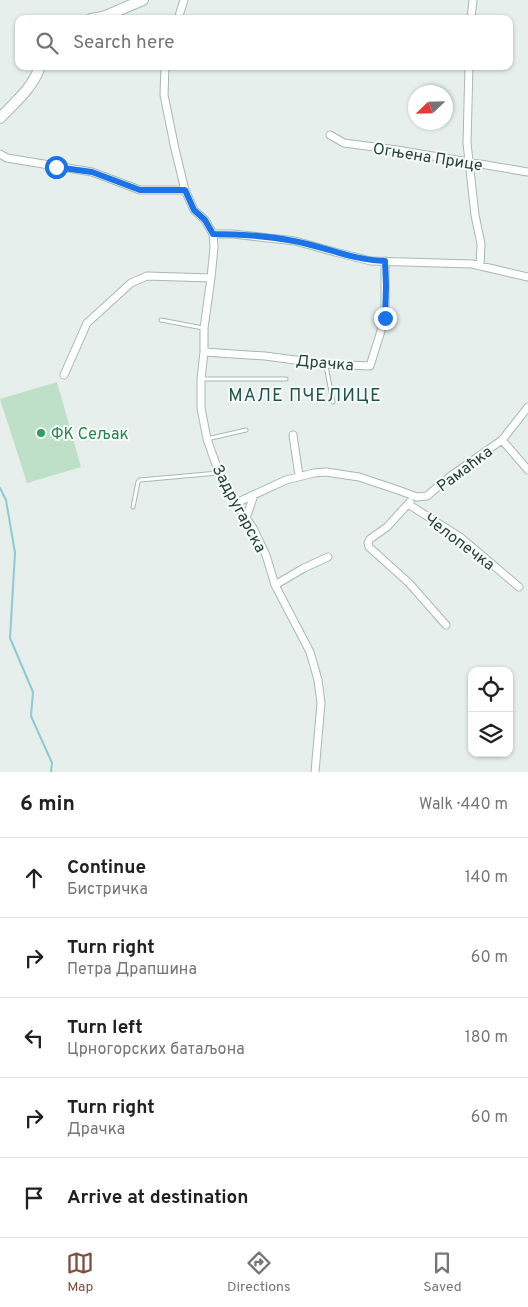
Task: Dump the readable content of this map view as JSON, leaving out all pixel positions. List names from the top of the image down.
{
  "streets": {
    "street": [
      "Огњена Прице",
      "Драчка",
      "Рамаћка",
      "Задругарска",
      "Челопечка"
    ]
  },
  "crossings": [
    ["Драчка", "Задругарска"],
    ["Рамаћка", "Задругарска"],
    ["Рамаћка", "Челопечка"]
  ],
  "districts": ["МАЛЕ ПЧЕЛИЦЕ"],
  "places": ["ФК Сељак"],
  "north": "bottom left",
  "page": {
    "search": "Search here",
    "heading": ["6 min", "Walk · 440 m"],
    "list": [
      ["Continue", "Бистричка", "140 m"],
      ["Turn right", "Петра Драпшина", "60 m"],
      ["Turn left", "Црногорских батаљона", "180 m"],
      ["Turn right", "Драчка", "60 m"],
      "Arrive at destination"
    ],
    "nav": ["Map", "Directions", "Saved"]
  }
}
